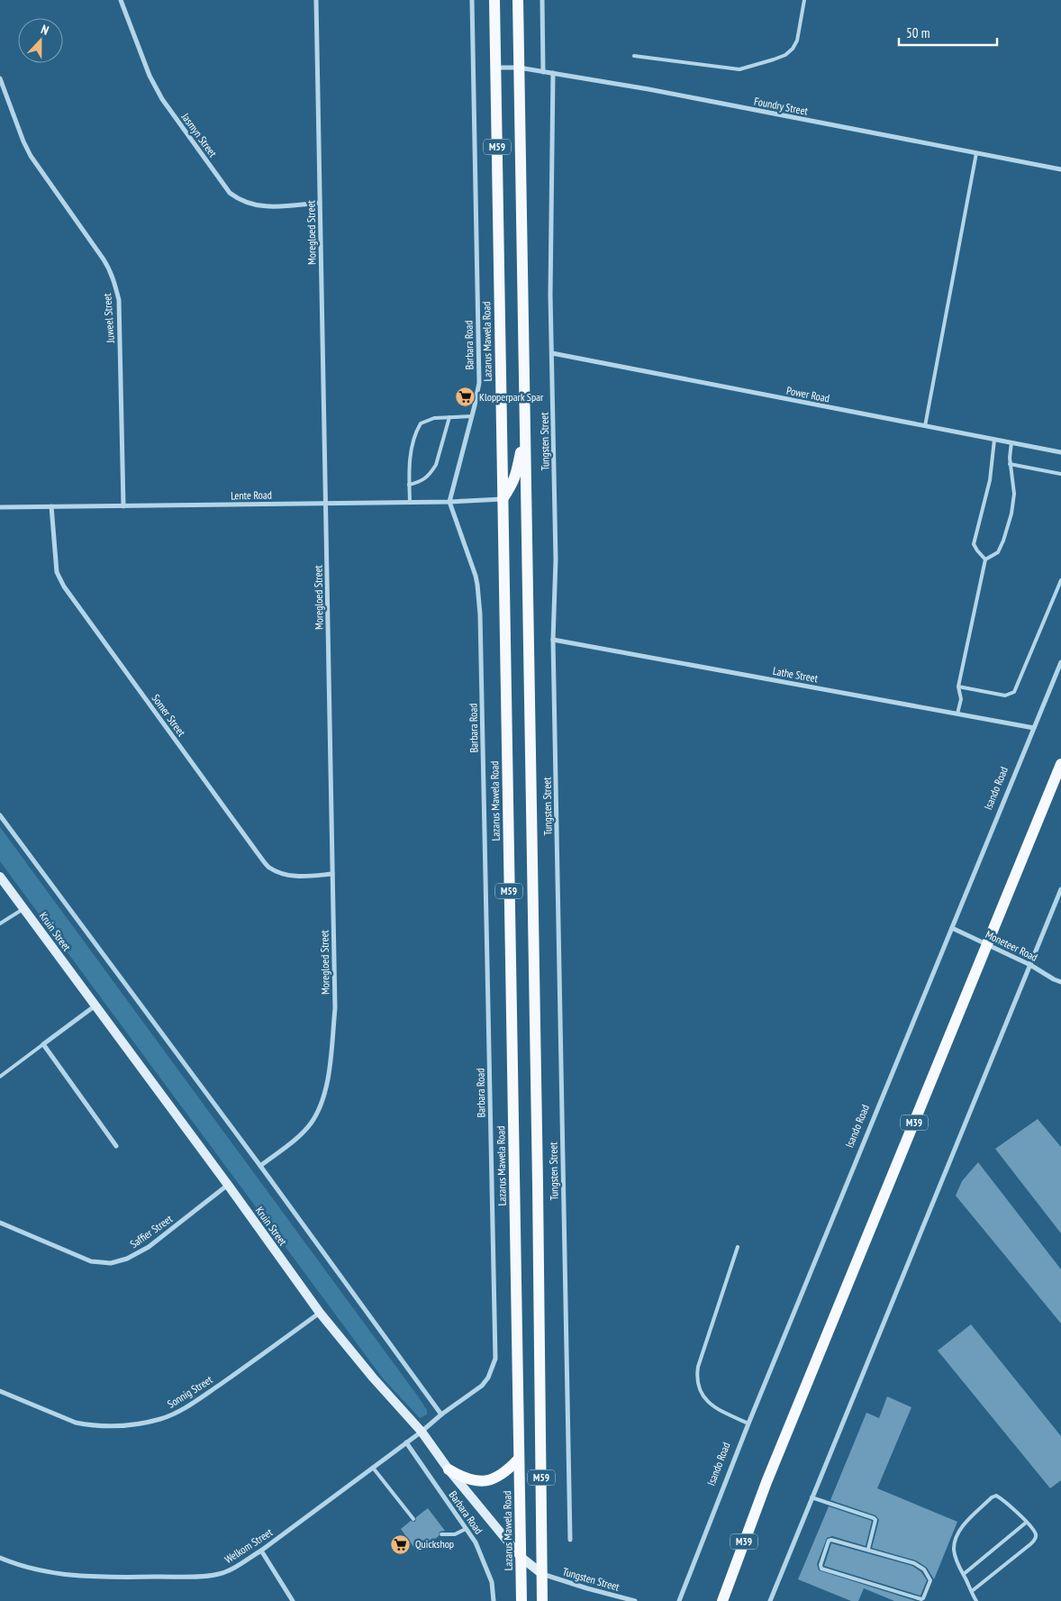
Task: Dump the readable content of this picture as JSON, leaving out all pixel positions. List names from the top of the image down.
{
  "streets": {
    "main road": [
      "M59",
      "Lazarus Mawela Road",
      "Kruin Street",
      "M39"
    ],
    "street": [
      "Foundry Street",
      "Jasmyn Street",
      "Moregloed Street",
      "Juweel Street",
      "Barbara Road",
      "Power Road",
      "Tungsten Street",
      "Lente Road",
      "Lathe Street",
      "Somer Street",
      "Isando Road",
      "Moneteer Road",
      "Saffier Street",
      "Sonnig Street",
      "Welkom Street"
    ]
  },
  "crossings": [
    ["Foundry Street", "M59"],
    ["Foundry Street", "Lazarus Mawela Road"],
    ["Foundry Street", "Tungsten Street"],
    ["Jasmyn Street", "Moregloed Street"],
    ["M59", "Tungsten Street"],
    ["M59", "Kruin Street"],
    ["Moregloed Street", "Lente Road"],
    ["Moregloed Street", "Somer Street"],
    ["Juweel Street", "Lente Road"],
    ["Lazarus Mawela Road", "Lente Road"],
    ["Lazarus Mawela Road", "Kruin Street"],
    ["Barbara Road", "Lente Road"],
    ["Barbara Road", "Kruin Street"],
    ["Barbara Road", "Welkom Street"],
    ["Power Road", "Tungsten Street"],
    ["Tungsten Street", "Lathe Street"],
    ["Tungsten Street", "Kruin Street"],
    ["Lente Road", "Somer Street"],
    ["Lathe Street", "Isando Road"],
    ["Isando Road", "Moneteer Road"],
    ["Kruin Street", "Saffier Street"],
    ["Kruin Street", "Sonnig Street"],
    ["Kruin Street", "Welkom Street"],
    ["Moneteer Road", "M39"]
  ],
  "places": {
    "supermarket": ["Klopperpark Spar", "Quickshop"]
  },
  "scale_bar": "50 m",
  "north": "top"
}
